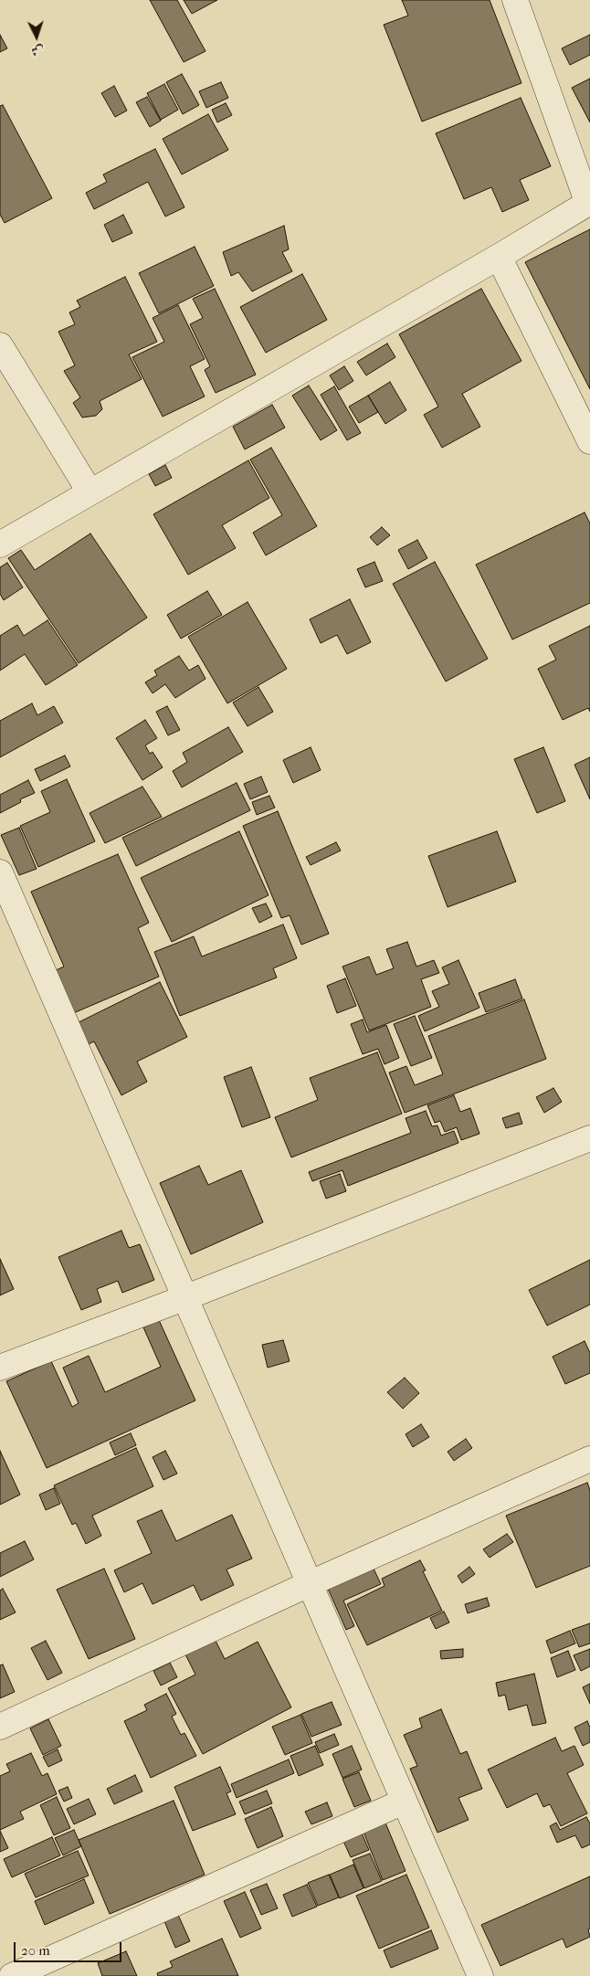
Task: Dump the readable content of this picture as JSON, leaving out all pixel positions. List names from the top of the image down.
{
  "scale_bar": "20 m",
  "north": "bottom"
}
